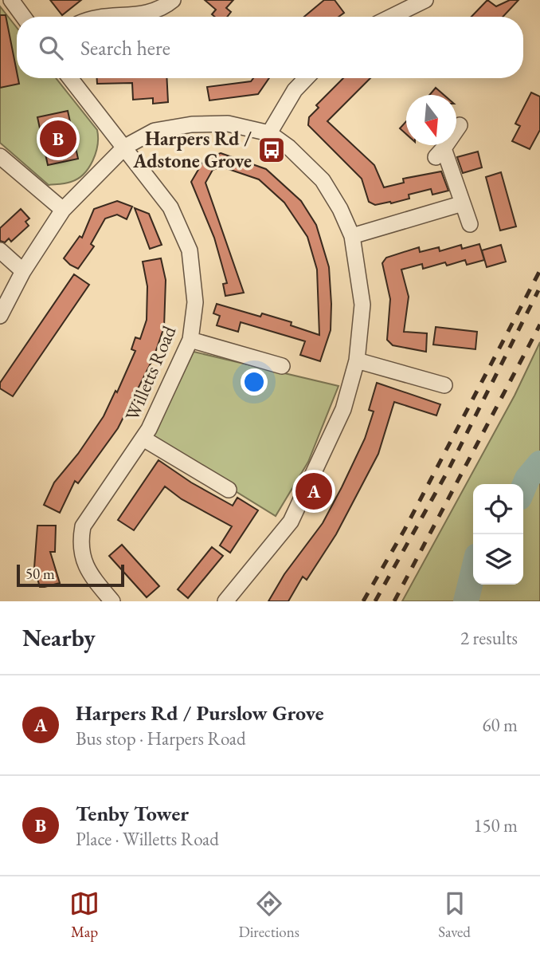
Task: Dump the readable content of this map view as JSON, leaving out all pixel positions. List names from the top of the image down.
{
  "streets": {
    "street": ["Willetts Road"]
  },
  "places": {
    "bus stop": ["Harpers Rd / Adstone Grove"]
  },
  "scale_bar": "50 m",
  "north": "bottom",
  "page": {
    "search": "Search here",
    "pins": ["B", "A"],
    "scale": "50 m",
    "heading": ["Nearby", "2 results"],
    "list": [
      {
        "mark": "A",
        "name": "Harpers Rd / Purslow Grove",
        "note": "Bus stop · Harpers Road",
        "value": "60 m"
      },
      {
        "mark": "B",
        "name": "Tenby Tower",
        "note": "Place · Willetts Road",
        "value": "150 m"
      }
    ],
    "nav": ["Map", "Directions", "Saved"]
  }
}
